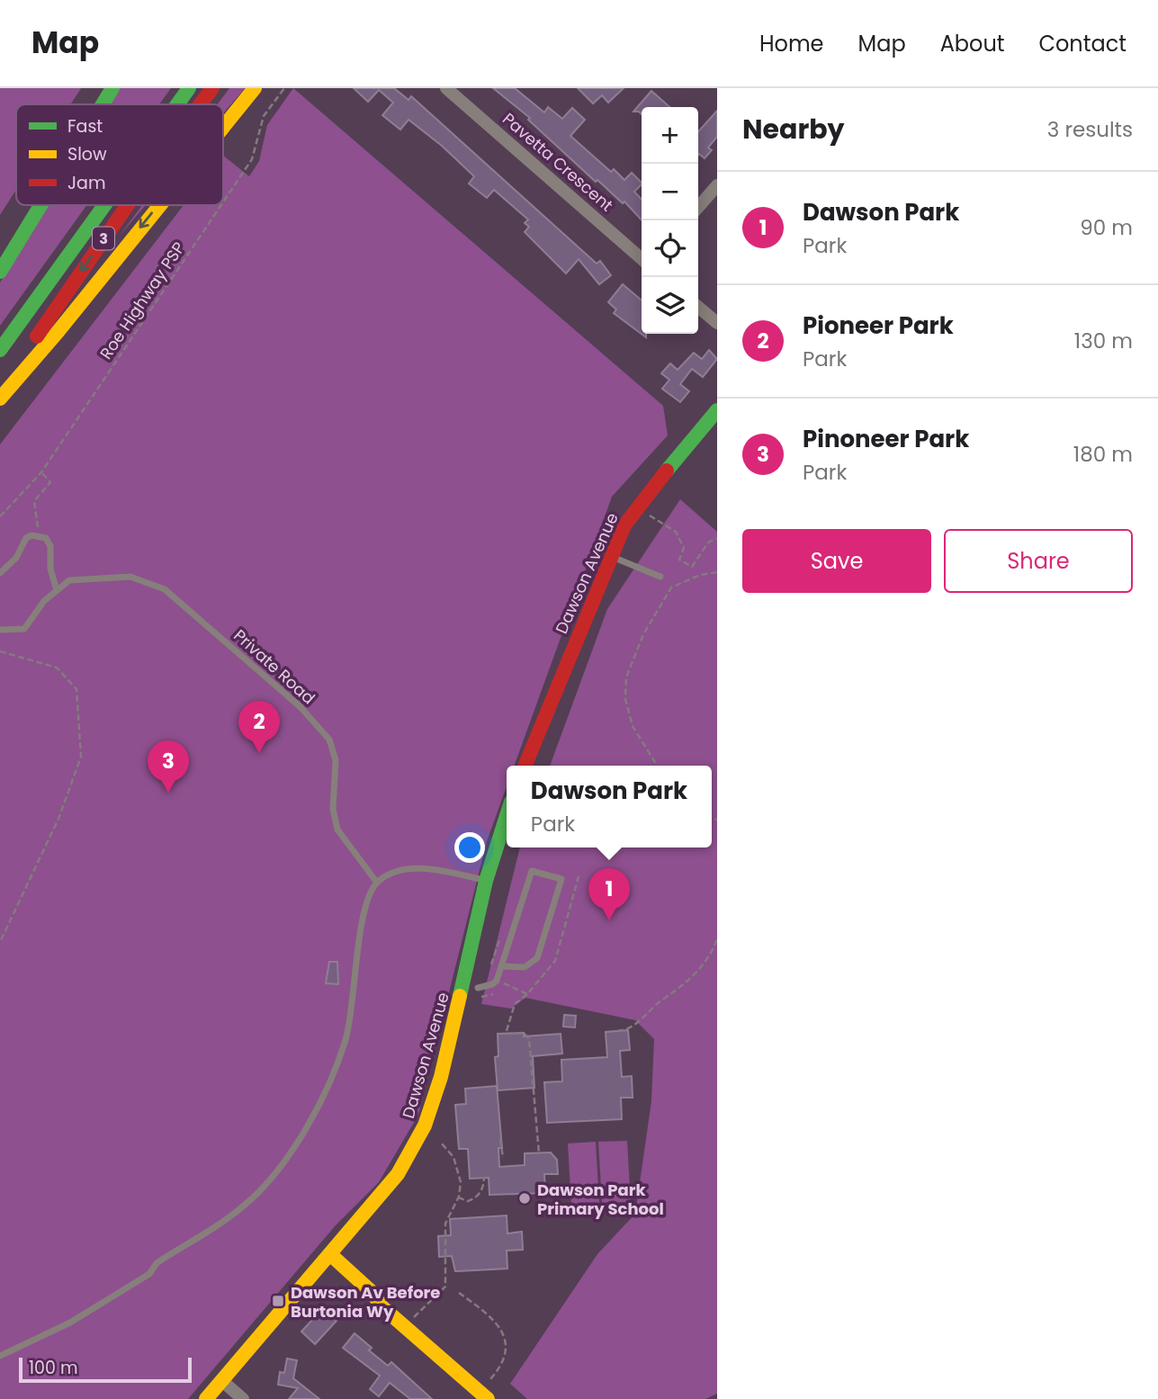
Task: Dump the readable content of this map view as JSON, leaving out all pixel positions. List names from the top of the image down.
{
  "streets": {
    "main road": ["3", "Dawson Avenue"],
    "street": ["Pavetta Crescent"],
    "lane": ["Private Road"],
    "path": ["Roe Highway PSP"]
  },
  "places": {
    "other": ["Dawson Park Primary School"],
    "transit": ["Dawson Av Before Burtonia Wy"]
  },
  "legend": ["Fast", "Slow", "Jam"],
  "scale_bar": "100 m",
  "page": {
    "header": "Map",
    "nav": [
      "Home",
      "Map",
      "About",
      "Contact"
    ],
    "heading": ["Nearby", "3 results"],
    "map_buttons": ["+", "−"],
    "list": [
      {
        "mark": "1",
        "name": "Dawson Park",
        "note": "Park",
        "value": "90 m"
      },
      {
        "mark": "2",
        "name": "Pioneer Park",
        "note": "Park",
        "value": "130 m"
      },
      {
        "mark": "3",
        "name": "Pinoneer Park",
        "note": "Park",
        "value": "180 m"
      }
    ],
    "buttons": ["Save", "Share"],
    "pins": ["2", "3", "1"],
    "popup": ["Dawson Park", "Park"],
    "scale": "100 m"
  }
}
